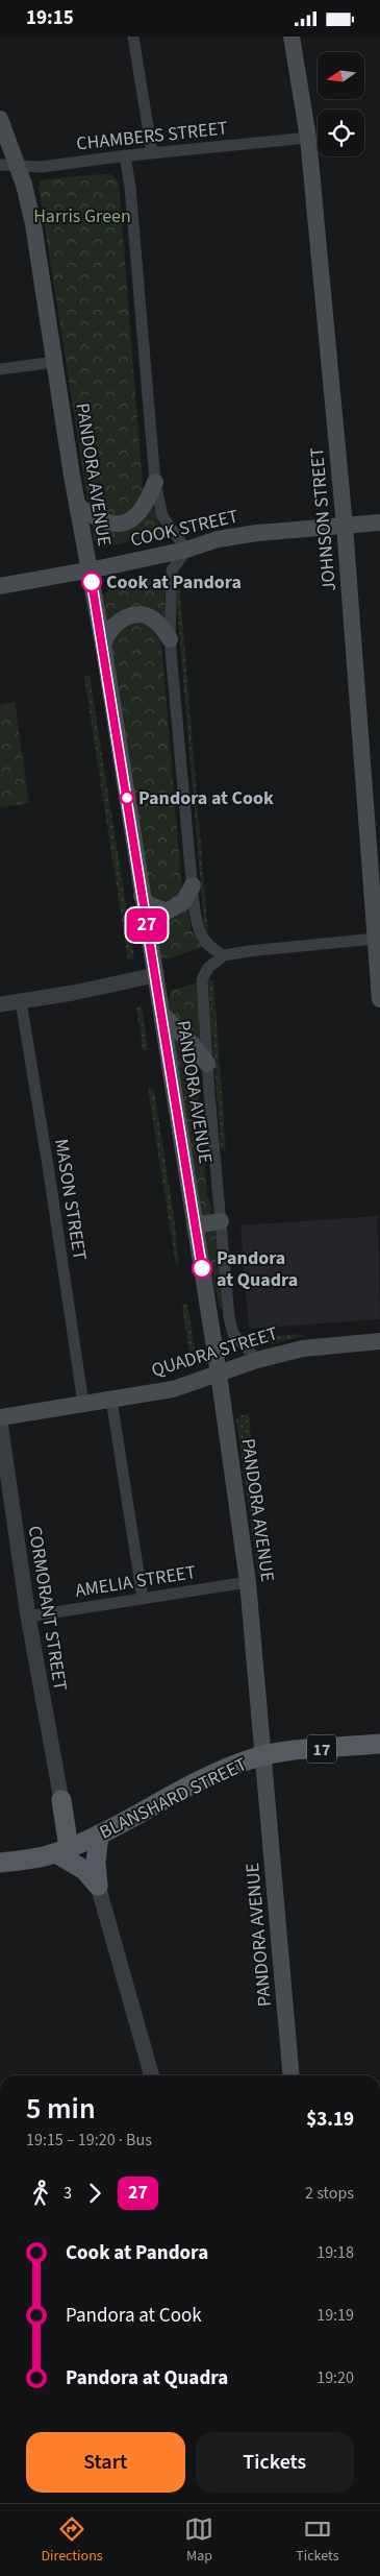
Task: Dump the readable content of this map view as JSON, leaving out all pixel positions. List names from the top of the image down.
{
  "streets": {
    "main road": [
      "PANDORA AVENUE",
      "JOHNSON STREET",
      "COOK STREET",
      "QUADRA STREET",
      "17",
      "BLANSHARD STREET"
    ],
    "street": [
      "CHAMBERS STREET",
      "MASON STREET",
      "AMELIA STREET",
      "CORMORANT STREET"
    ]
  },
  "crossings": [
    ["CHAMBERS STREET", "PANDORA AVENUE"],
    ["CHAMBERS STREET", "JOHNSON STREET"],
    ["PANDORA AVENUE", "COOK STREET"],
    ["PANDORA AVENUE", "QUADRA STREET"],
    ["PANDORA AVENUE", "AMELIA STREET"],
    ["PANDORA AVENUE", "BLANSHARD STREET"],
    ["JOHNSON STREET", "COOK STREET"],
    ["MASON STREET", "QUADRA STREET"],
    ["AMELIA STREET", "CORMORANT STREET"]
  ],
  "parks": ["Harris Green"],
  "places": ["Cook at Pandora", "Pandora at Cook", "Pandora at Quadra"],
  "lines": ["bus line 27"],
  "north": "left",
  "page": {
    "status": "19:15",
    "on_map": "27",
    "heading": ["5 min", "19:15 – 19:20 · Bus", "$3.19"],
    "legs": ["3", "27", "2 stops"],
    "list": [
      {
        "name": "Cook at Pandora",
        "value": "19:18"
      },
      {
        "name": "Pandora at Cook",
        "value": "19:19"
      },
      {
        "name": "Pandora at Quadra",
        "value": "19:20"
      }
    ],
    "buttons": ["Start", "Tickets"],
    "tabs": ["Directions", "Map", "Tickets"]
  }
}
